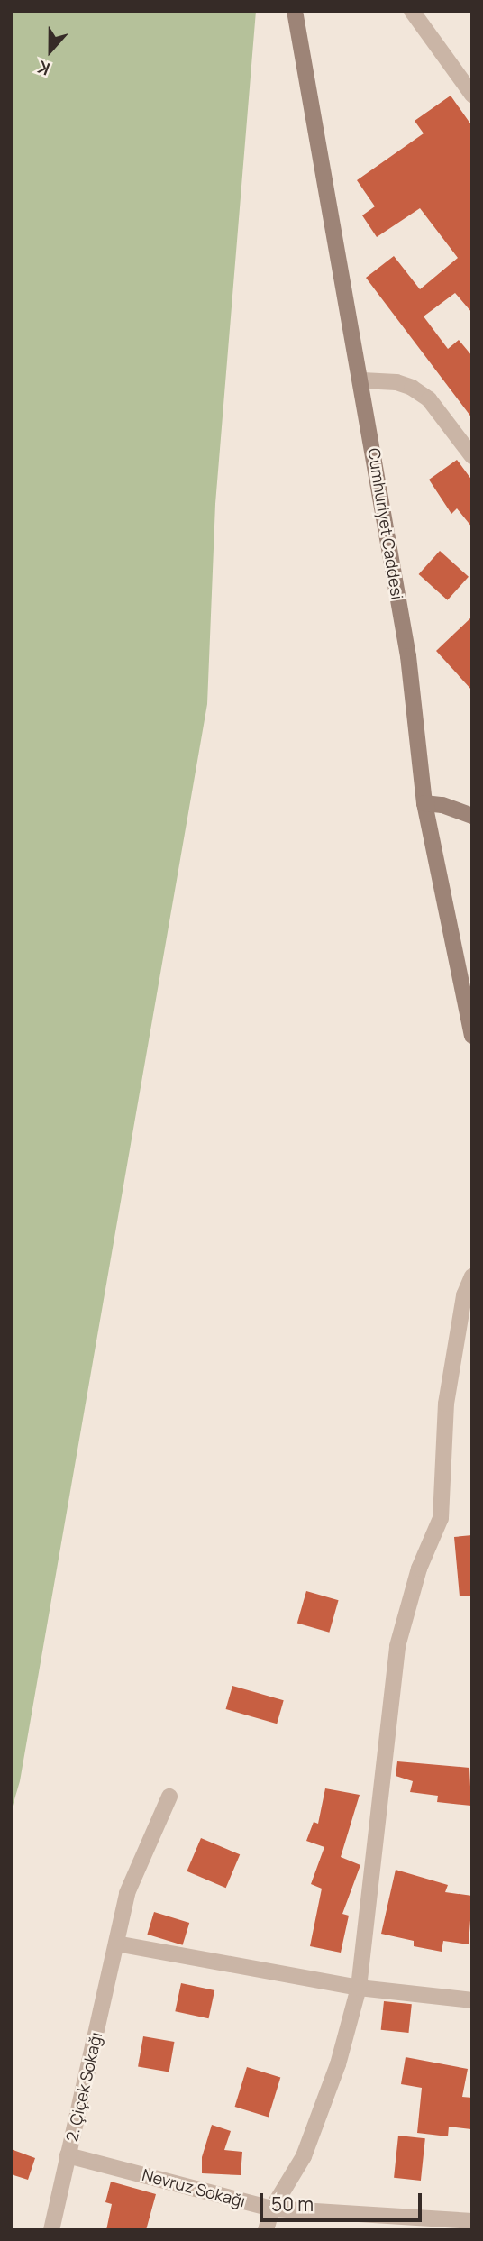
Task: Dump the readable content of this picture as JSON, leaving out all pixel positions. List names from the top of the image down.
{
  "streets": {
    "main road": ["Cumhuriyet Caddesi"],
    "street": ["2. Çiçek Sokağı", "Nevruz Sokağı"]
  },
  "crossings": [
    ["2. Çiçek Sokağı", "Nevruz Sokağı"]
  ],
  "scale_bar": "50 m",
  "north": "bottom"
}
